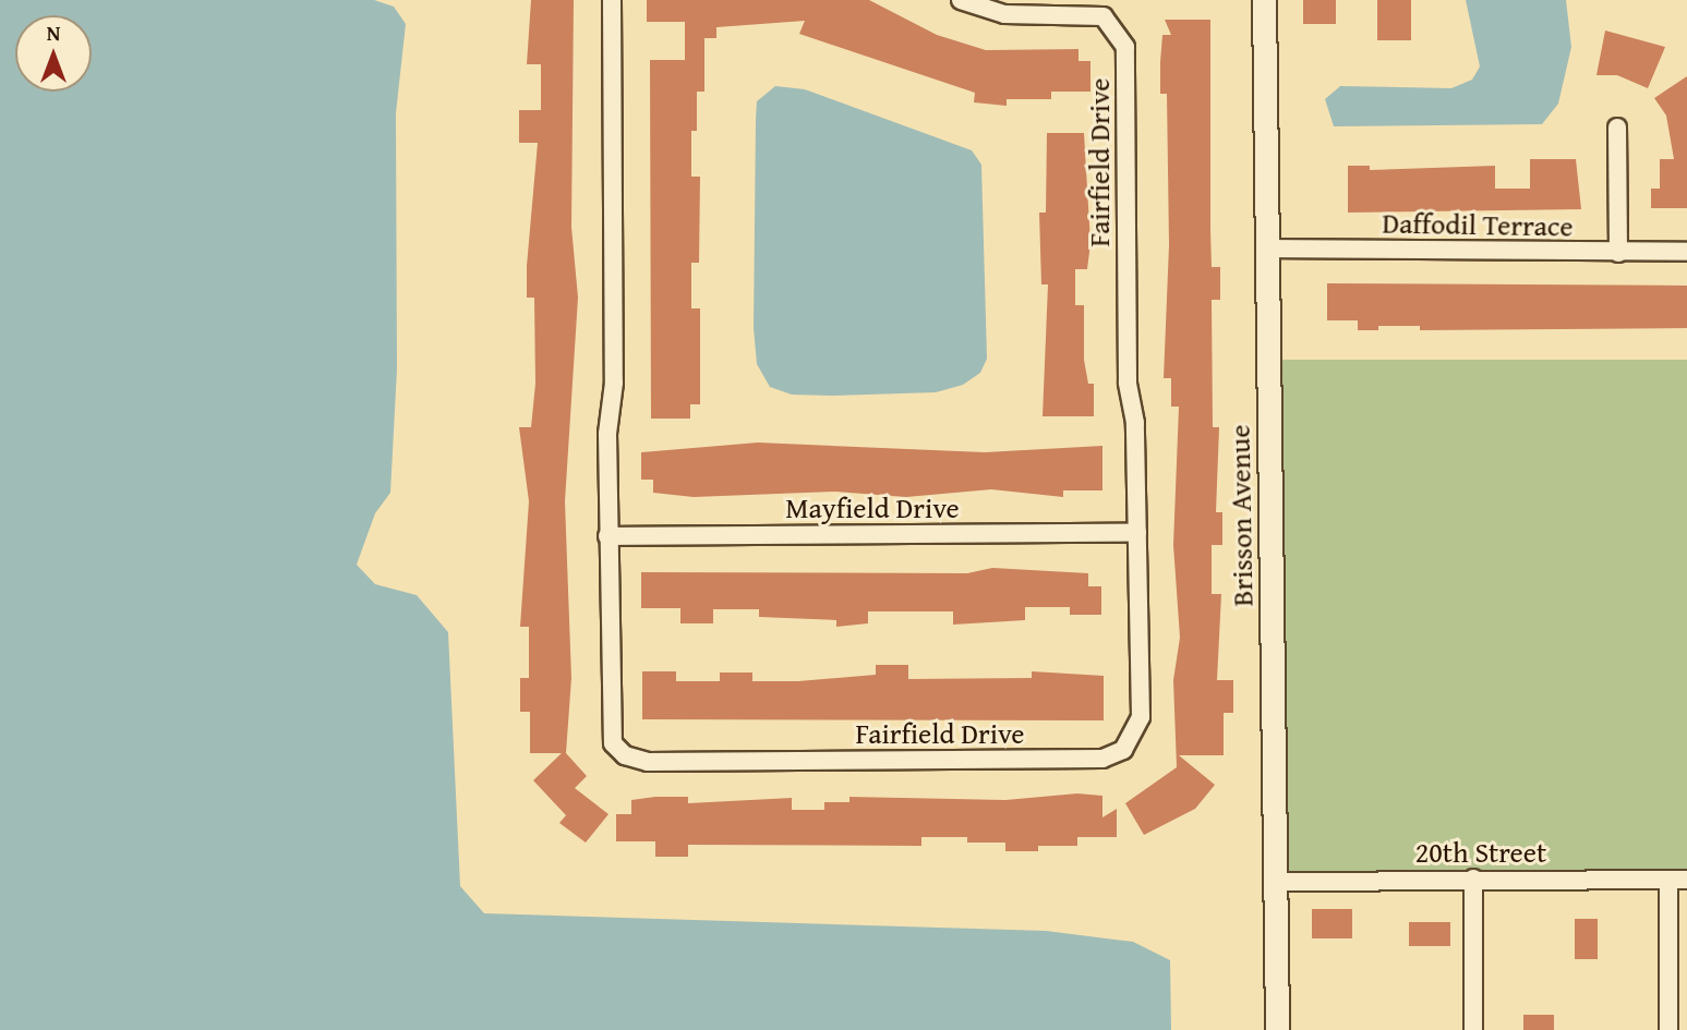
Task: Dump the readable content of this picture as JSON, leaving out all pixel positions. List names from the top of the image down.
{
  "streets": {
    "street": [
      "Fairfield Drive",
      "Daffodil Terrace",
      "Mayfield Drive",
      "Brisson Avenue",
      "20th Street"
    ]
  },
  "crossings": [
    ["Fairfield Drive", "Mayfield Drive"],
    ["Daffodil Terrace", "Brisson Avenue"],
    ["Brisson Avenue", "20th Street"]
  ],
  "north": "top"
}
